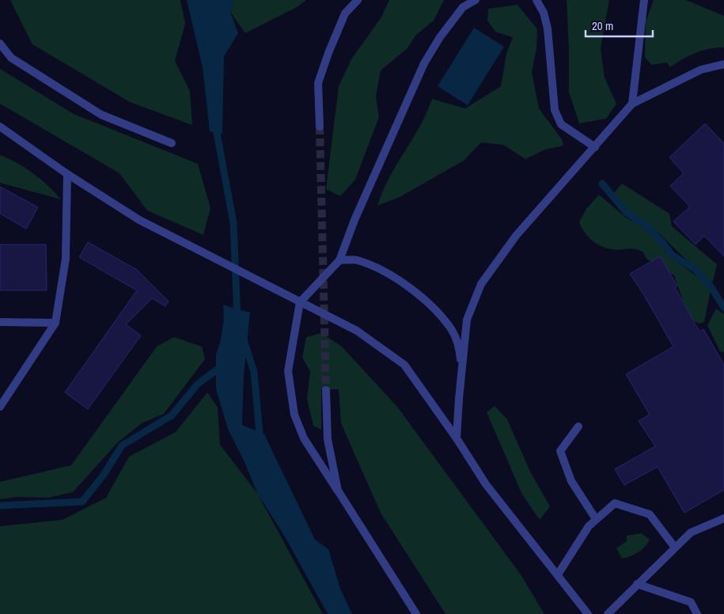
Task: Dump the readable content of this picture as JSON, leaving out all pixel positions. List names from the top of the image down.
{
  "scale_bar": "20 m"
}
